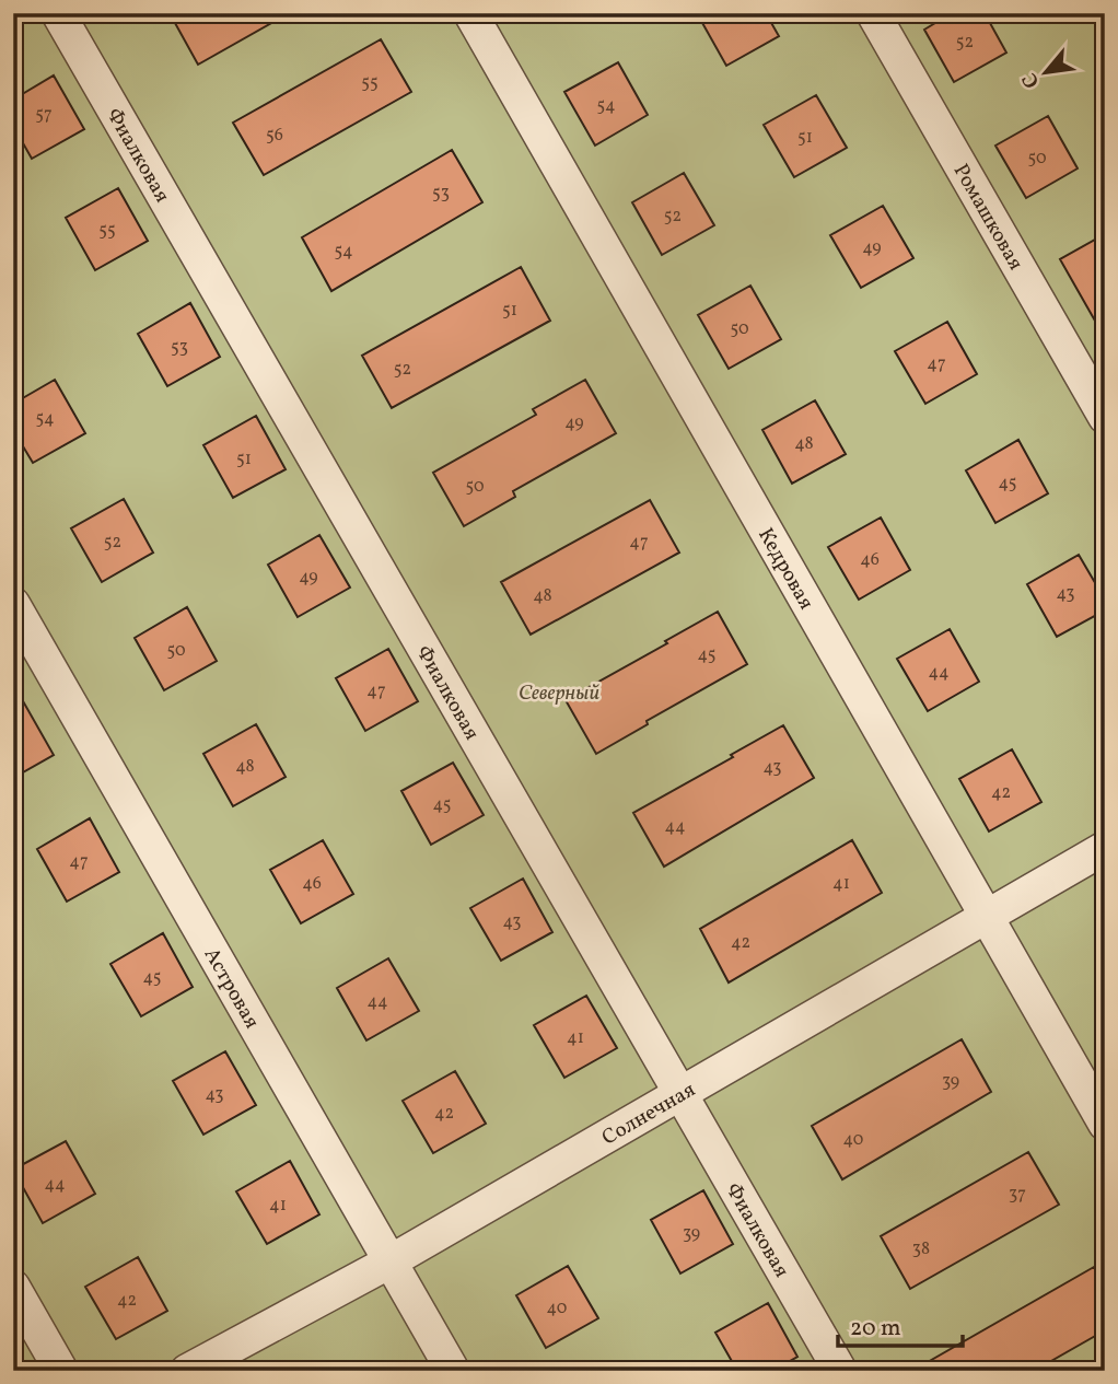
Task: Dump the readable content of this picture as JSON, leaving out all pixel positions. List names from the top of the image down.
{
  "streets": {
    "street": [
      "Фиалковая",
      "Ромашковая",
      "Кедровая",
      "Астровая",
      "Солнечная"
    ]
  },
  "crossings": [
    ["Фиалковая", "Солнечная"],
    ["Кедровая", "Солнечная"],
    ["Астровая", "Солнечная"]
  ],
  "parks": ["Северный"],
  "house_numbers": [
    "52",
    "55",
    "54",
    "57",
    "56",
    "51",
    "50",
    "53",
    "52",
    "55",
    "49",
    "54",
    "51",
    "50",
    "53",
    "47",
    "52",
    "54",
    "49",
    "48",
    "51",
    "45",
    "50",
    "52",
    "47",
    "46",
    "49",
    "43",
    "48",
    "50",
    "45",
    "44",
    "47",
    "48",
    "43",
    "42",
    "45",
    "44",
    "47",
    "46",
    "41",
    "43",
    "42",
    "45",
    "44",
    "41",
    "39",
    "43",
    "42",
    "40",
    "44",
    "37",
    "41",
    "39",
    "38",
    "42",
    "40"
  ],
  "scale_bar": "20 m",
  "north": "bottom left"
}
